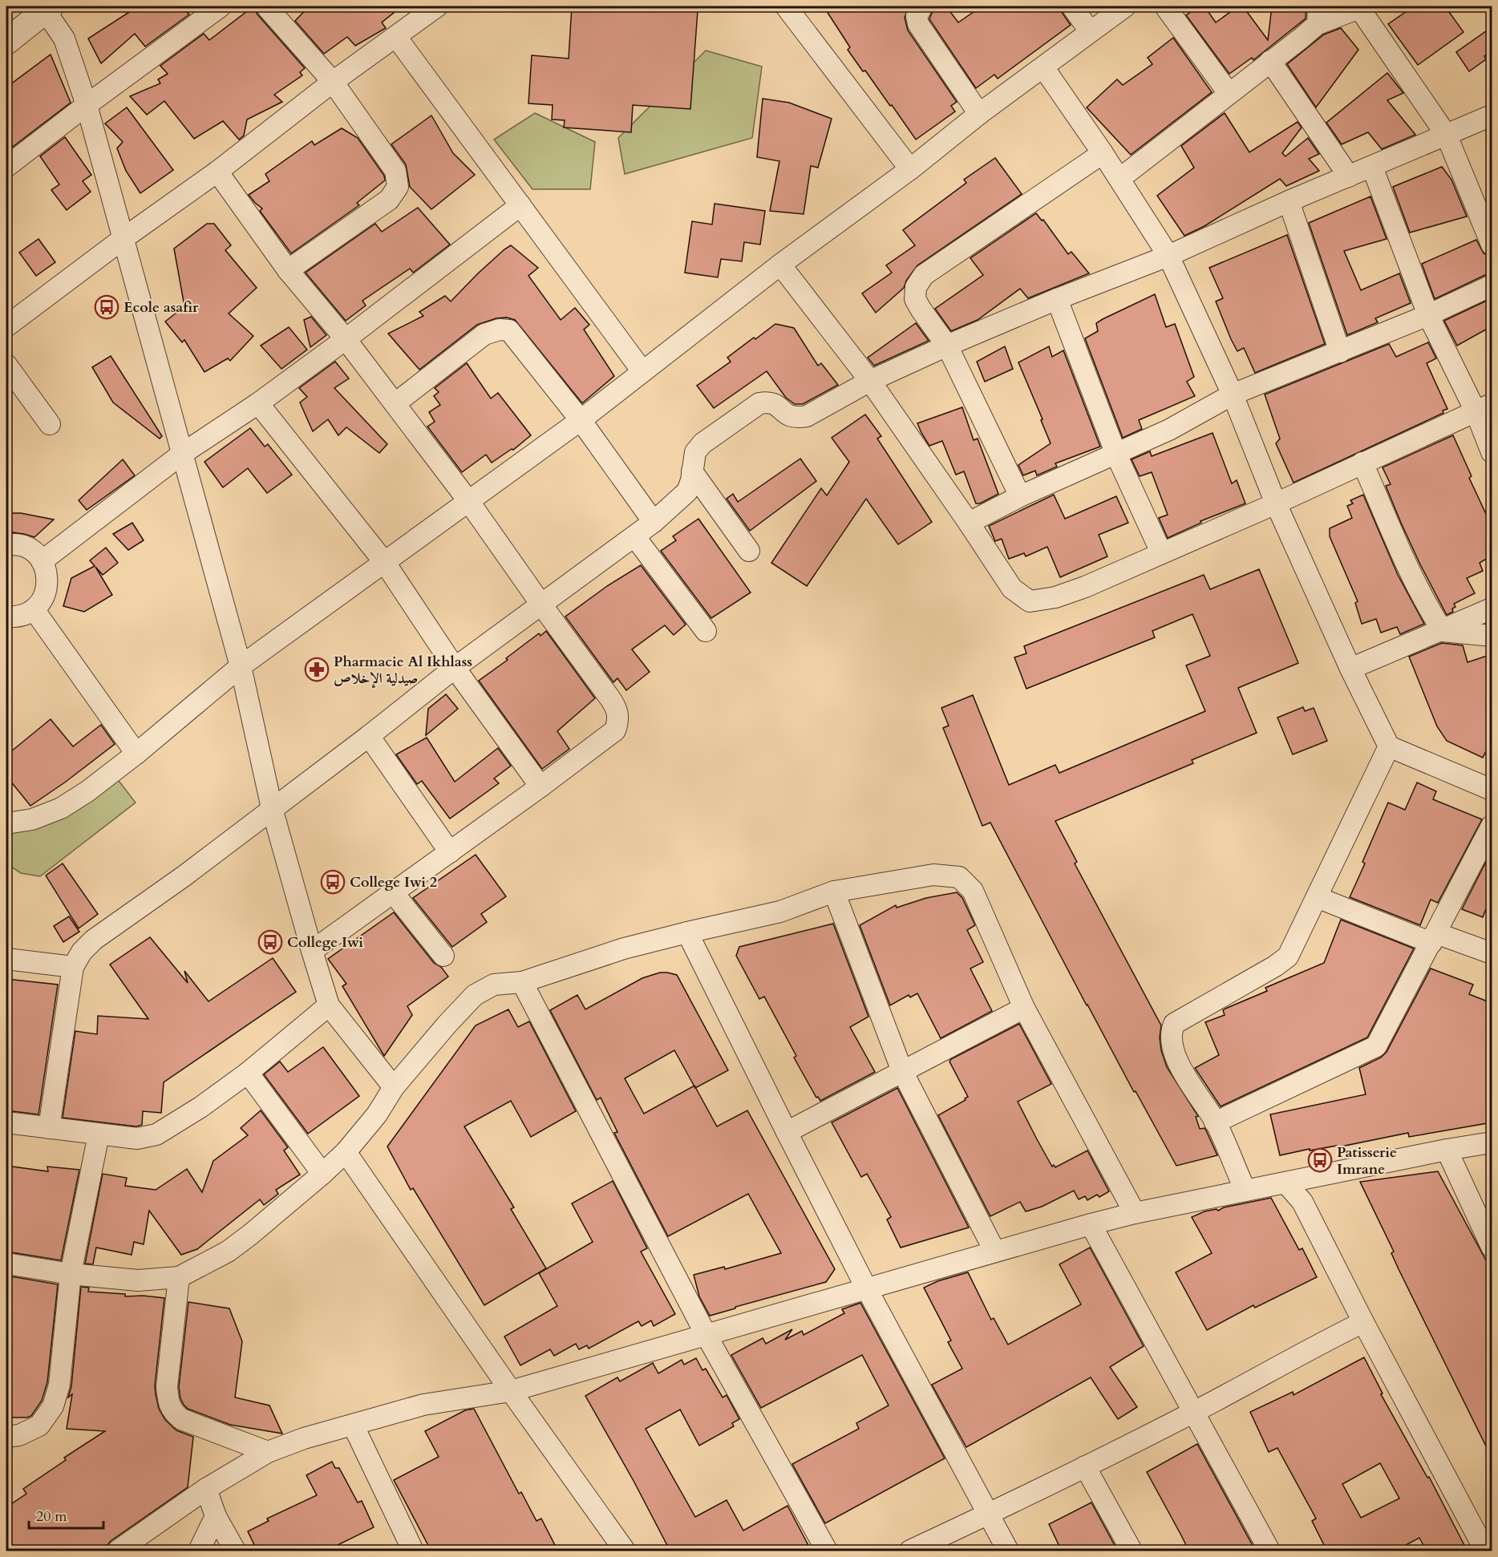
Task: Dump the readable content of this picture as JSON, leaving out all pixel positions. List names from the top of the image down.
{
  "places": {
    "bus stop": [
      "Ecole asafir",
      "College Iwi 2",
      "College Iwi",
      "Patisserie Imrane"
    ],
    "pharmacy": ["Pharmacie Al Ikhlass صيدلية الإخلاص"]
  },
  "scale_bar": "20 m"
}
